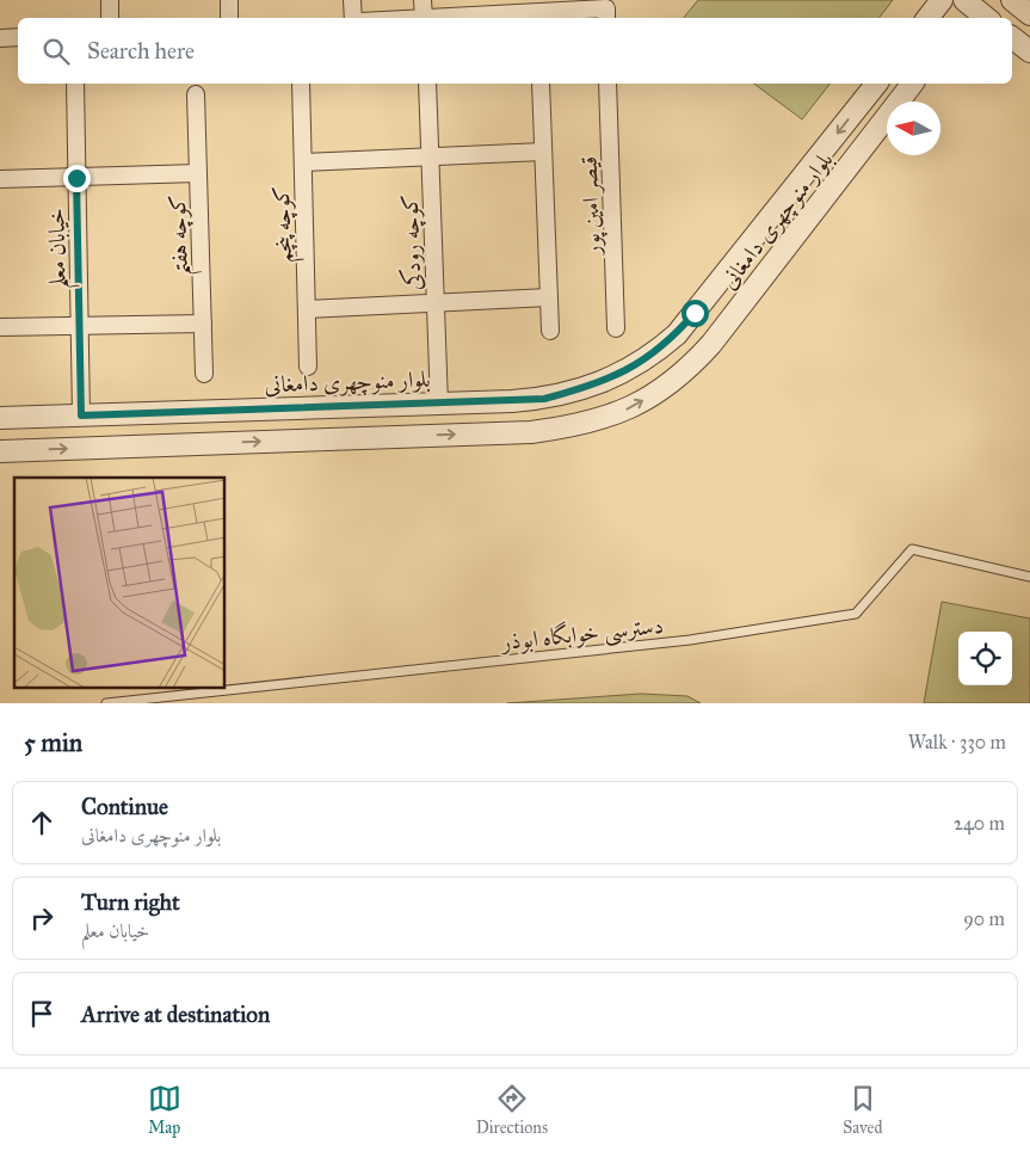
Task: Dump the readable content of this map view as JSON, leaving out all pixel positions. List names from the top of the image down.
{
  "streets": {
    "street": [
      "قیصر امین پور",
      "بلوار منوچهری دامغانی",
      "کوچه پنچم",
      "کوچه هفتم",
      "کوچه رودکی",
      "خیابان معلم"
    ],
    "lane": ["دسترسی خوابگاه ابوذر"]
  },
  "crossings": [
    ["بلوار منوچهری دامغانی", "کوچه رودکی"],
    ["بلوار منوچهری دامغانی", "خیابان معلم"]
  ],
  "north": "left",
  "page": {
    "search": "Search here",
    "heading": ["5 min", "Walk · 330 m"],
    "list": [
      ["Continue", "بلوار منوچهری دامغانی", "240 m"],
      ["Turn right", "خیابان معلم", "90 m"],
      "Arrive at destination"
    ],
    "nav": ["Map", "Directions", "Saved"]
  }
}
